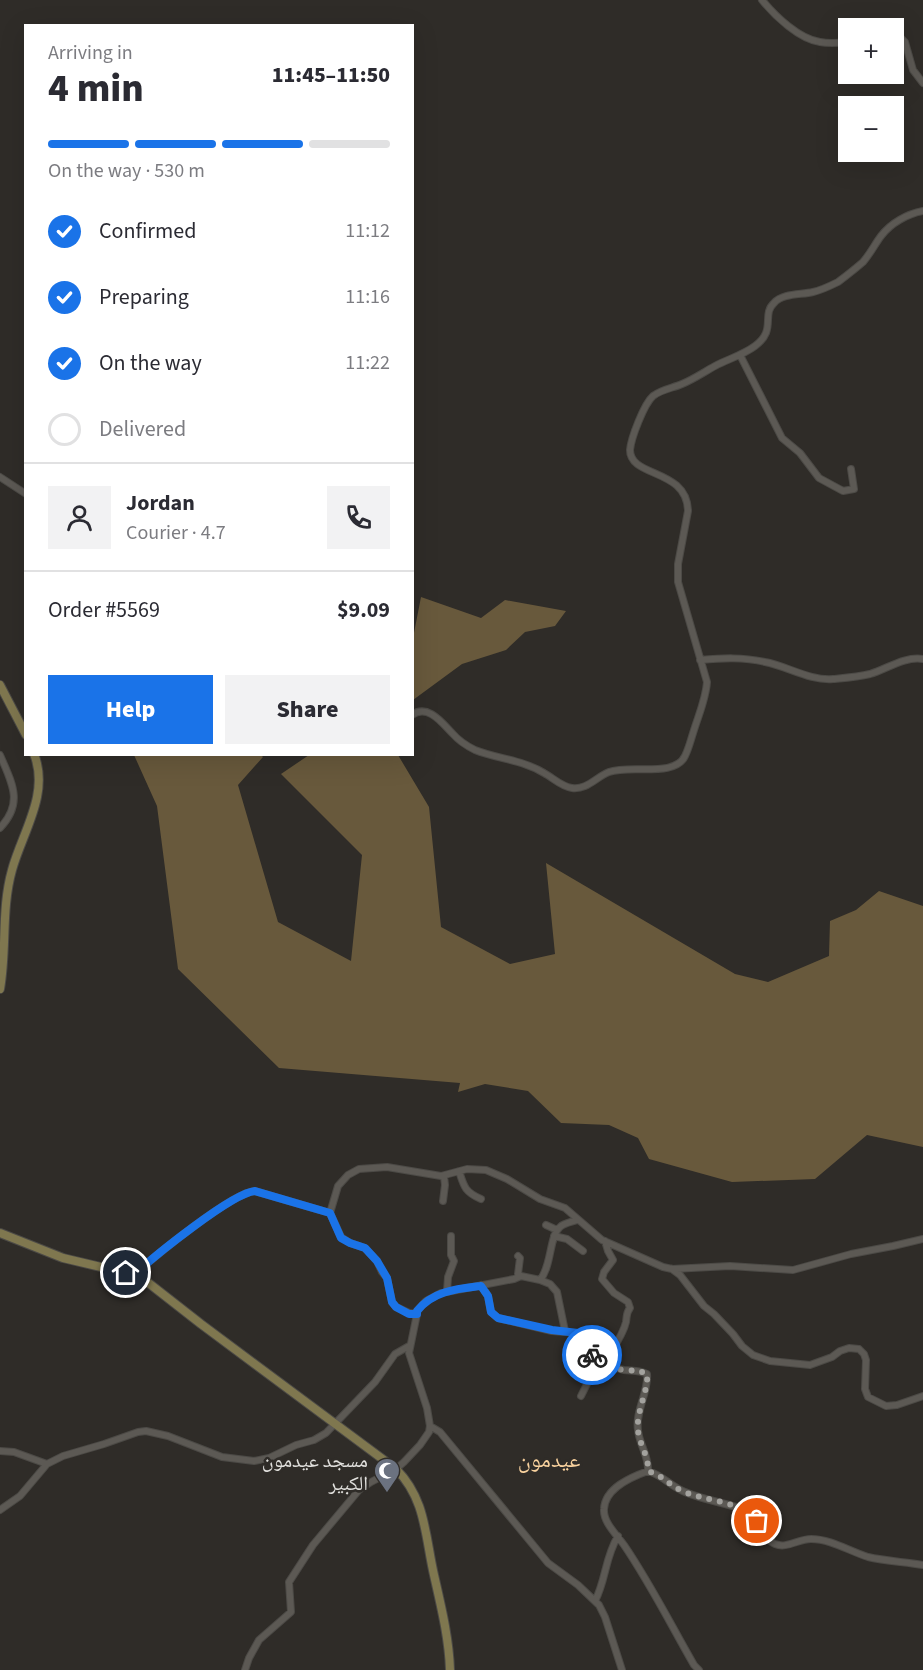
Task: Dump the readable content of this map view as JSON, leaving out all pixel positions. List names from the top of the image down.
{
  "districts": ["عيدمون"],
  "places": {
    "mosque": ["مسجد عيدمون الكبير"]
  },
  "page": {
    "map_buttons": ["+", "−"],
    "heading": ["4 min", "Arriving in", "11:45–11:50"],
    "panel": [
      "Jordan",
      "Courier · 4.7",
      "Order #5569",
      "$9.09"
    ],
    "bar": "On the way · 530 m",
    "list": [
      ["Confirmed", "11:12"],
      ["Preparing", "11:16"],
      ["On the way", "11:22"],
      "Delivered"
    ],
    "buttons": ["Help", "Share"]
  }
}
